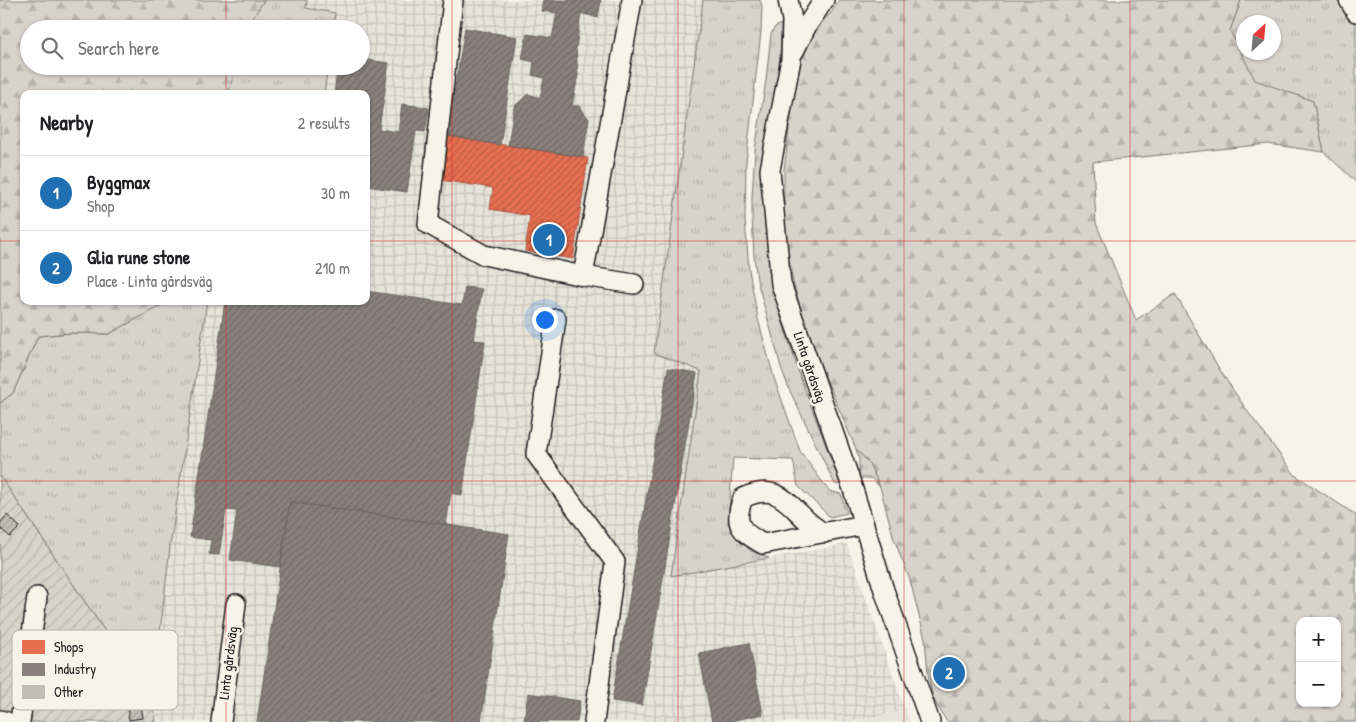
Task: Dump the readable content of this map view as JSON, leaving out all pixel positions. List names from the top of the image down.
{
  "streets": {
    "street": ["Linta gårdsväg"]
  },
  "legend": ["Shops", "Industry", "Other"],
  "north": "top right",
  "page": {
    "search": "Search here",
    "heading": ["Nearby", "2 results"],
    "list": [
      {
        "mark": "1",
        "name": "Byggmax",
        "note": "Shop",
        "value": "30 m"
      },
      {
        "mark": "2",
        "name": "Glia rune stone",
        "note": "Place · Linta gårdsväg",
        "value": "210 m"
      }
    ],
    "pins": ["1", "2"],
    "map_buttons": ["+", "−"]
  }
}
